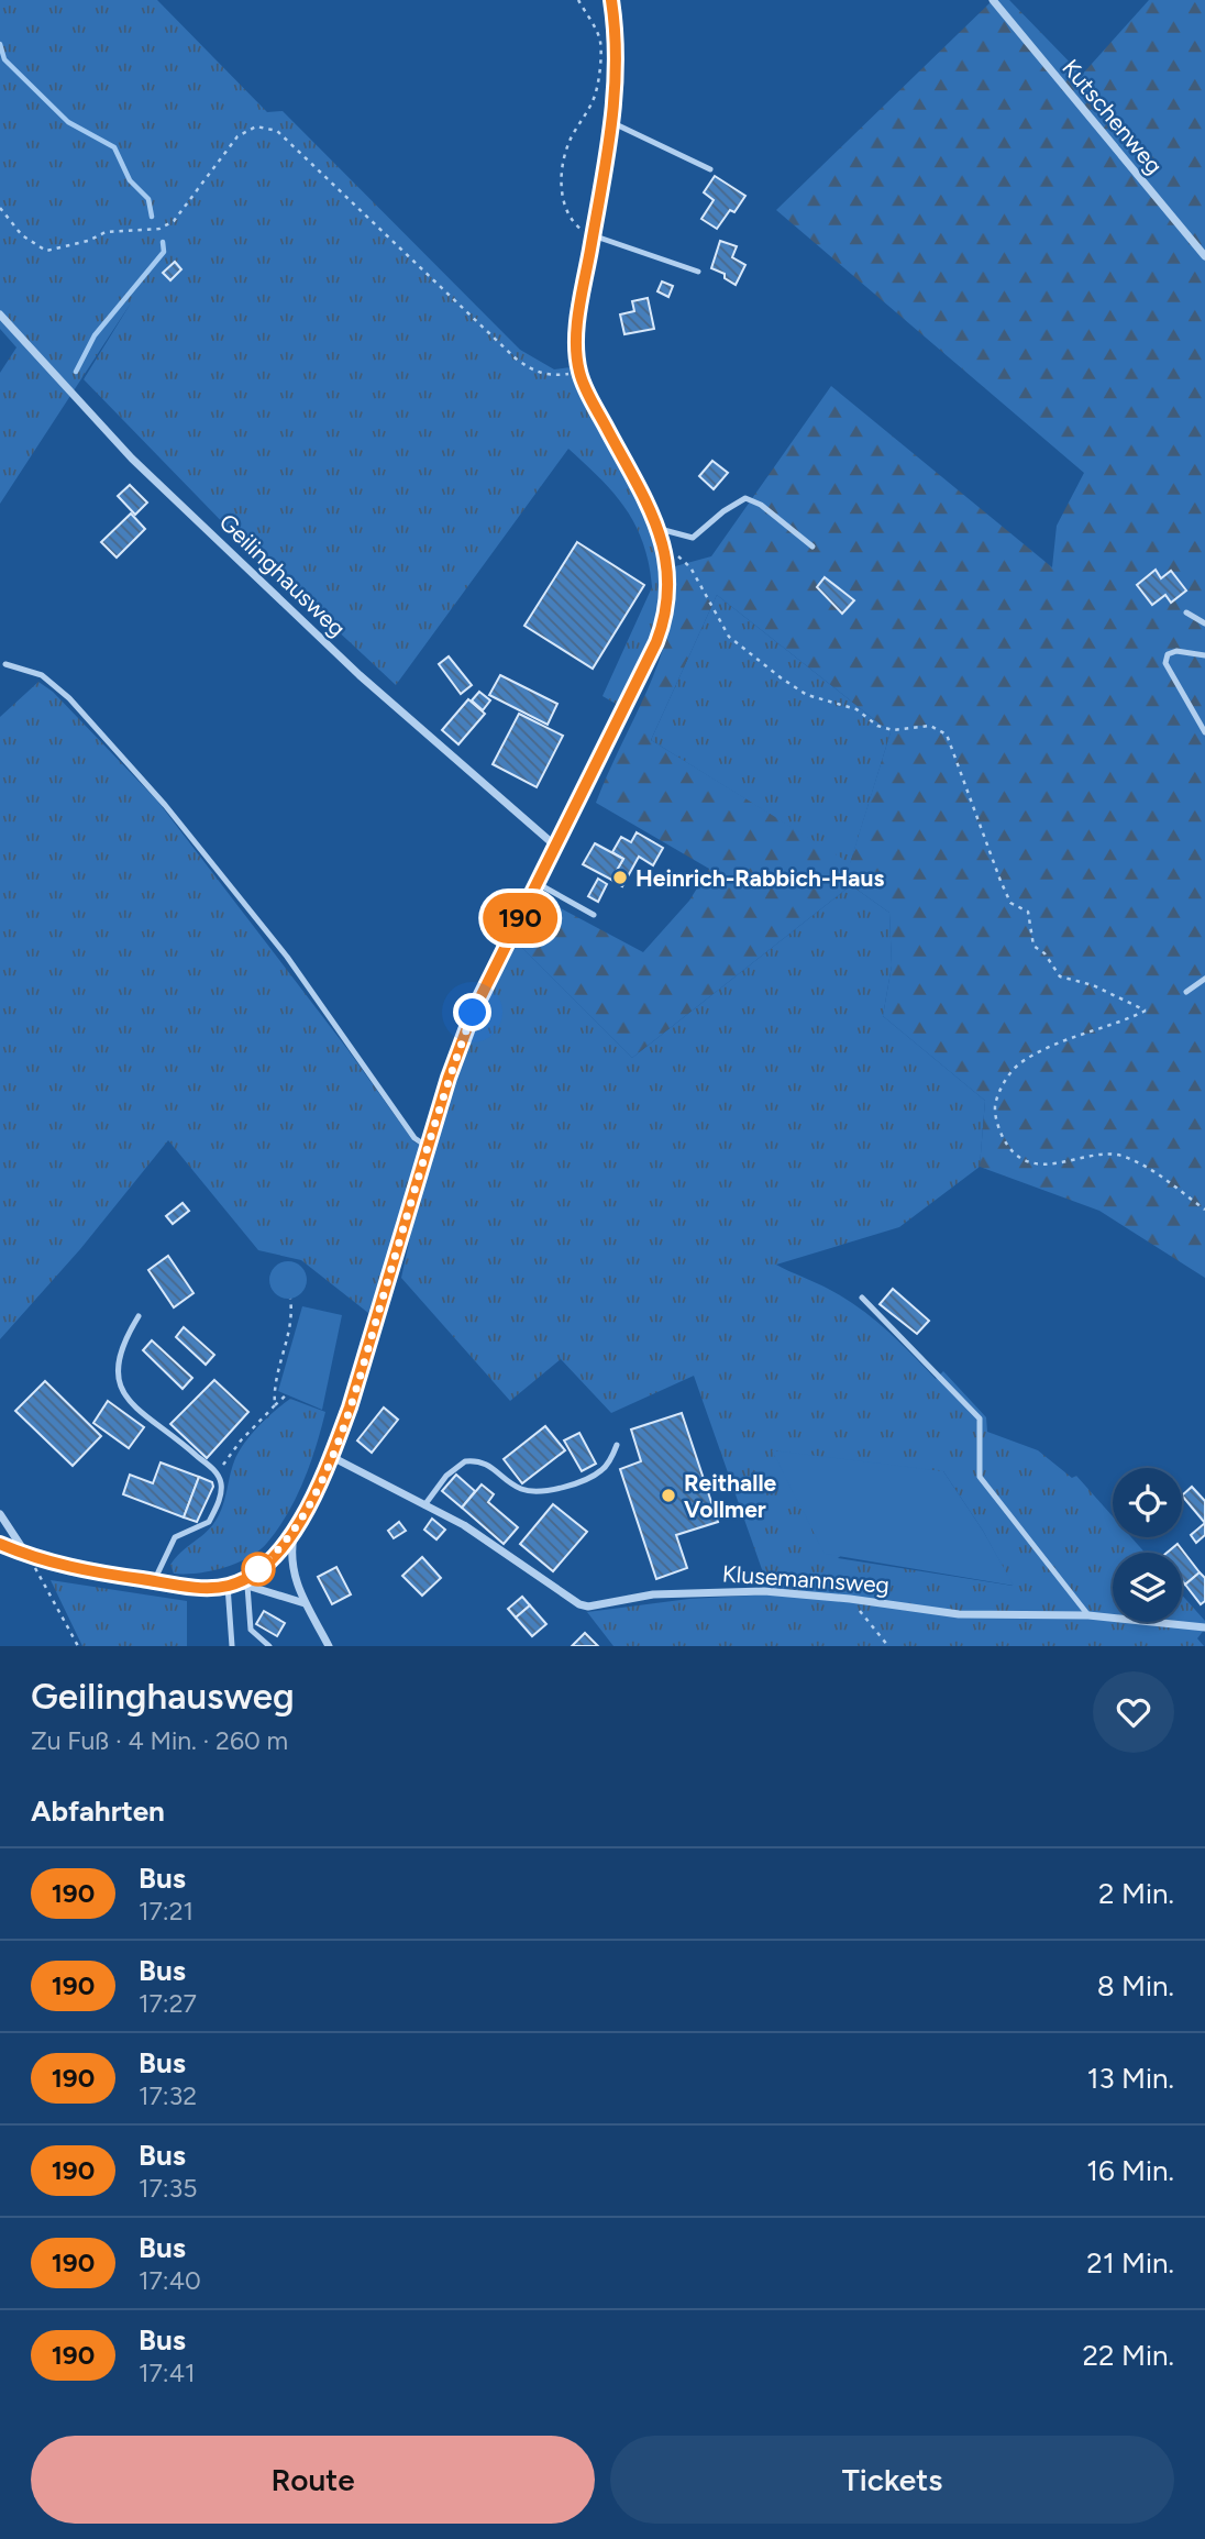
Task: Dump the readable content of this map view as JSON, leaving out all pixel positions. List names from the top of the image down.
{
  "streets": {
    "street": ["Kutschenweg", "Geilinghausweg", "Klusemannsweg"]
  },
  "places": ["Heinrich-Rabbich-Haus", "Reithalle Vollmer"],
  "lines": ["bus line 190"],
  "page": {
    "on_map": "190",
    "heading": [
      ["Geilinghausweg", "Zu Fuß · 4 Min. · 260 m"],
      "Abfahrten"
    ],
    "list": [
      {
        "mark": "190",
        "name": "Bus",
        "note": "17:21",
        "value": "2 Min."
      },
      {
        "mark": "190",
        "name": "Bus",
        "note": "17:27",
        "value": "8 Min."
      },
      {
        "mark": "190",
        "name": "Bus",
        "note": "17:32",
        "value": "13 Min."
      },
      {
        "mark": "190",
        "name": "Bus",
        "note": "17:35",
        "value": "16 Min."
      },
      {
        "mark": "190",
        "name": "Bus",
        "note": "17:40",
        "value": "21 Min."
      },
      {
        "mark": "190",
        "name": "Bus",
        "note": "17:41",
        "value": "22 Min."
      }
    ],
    "buttons": ["Route", "Tickets"]
  }
}
